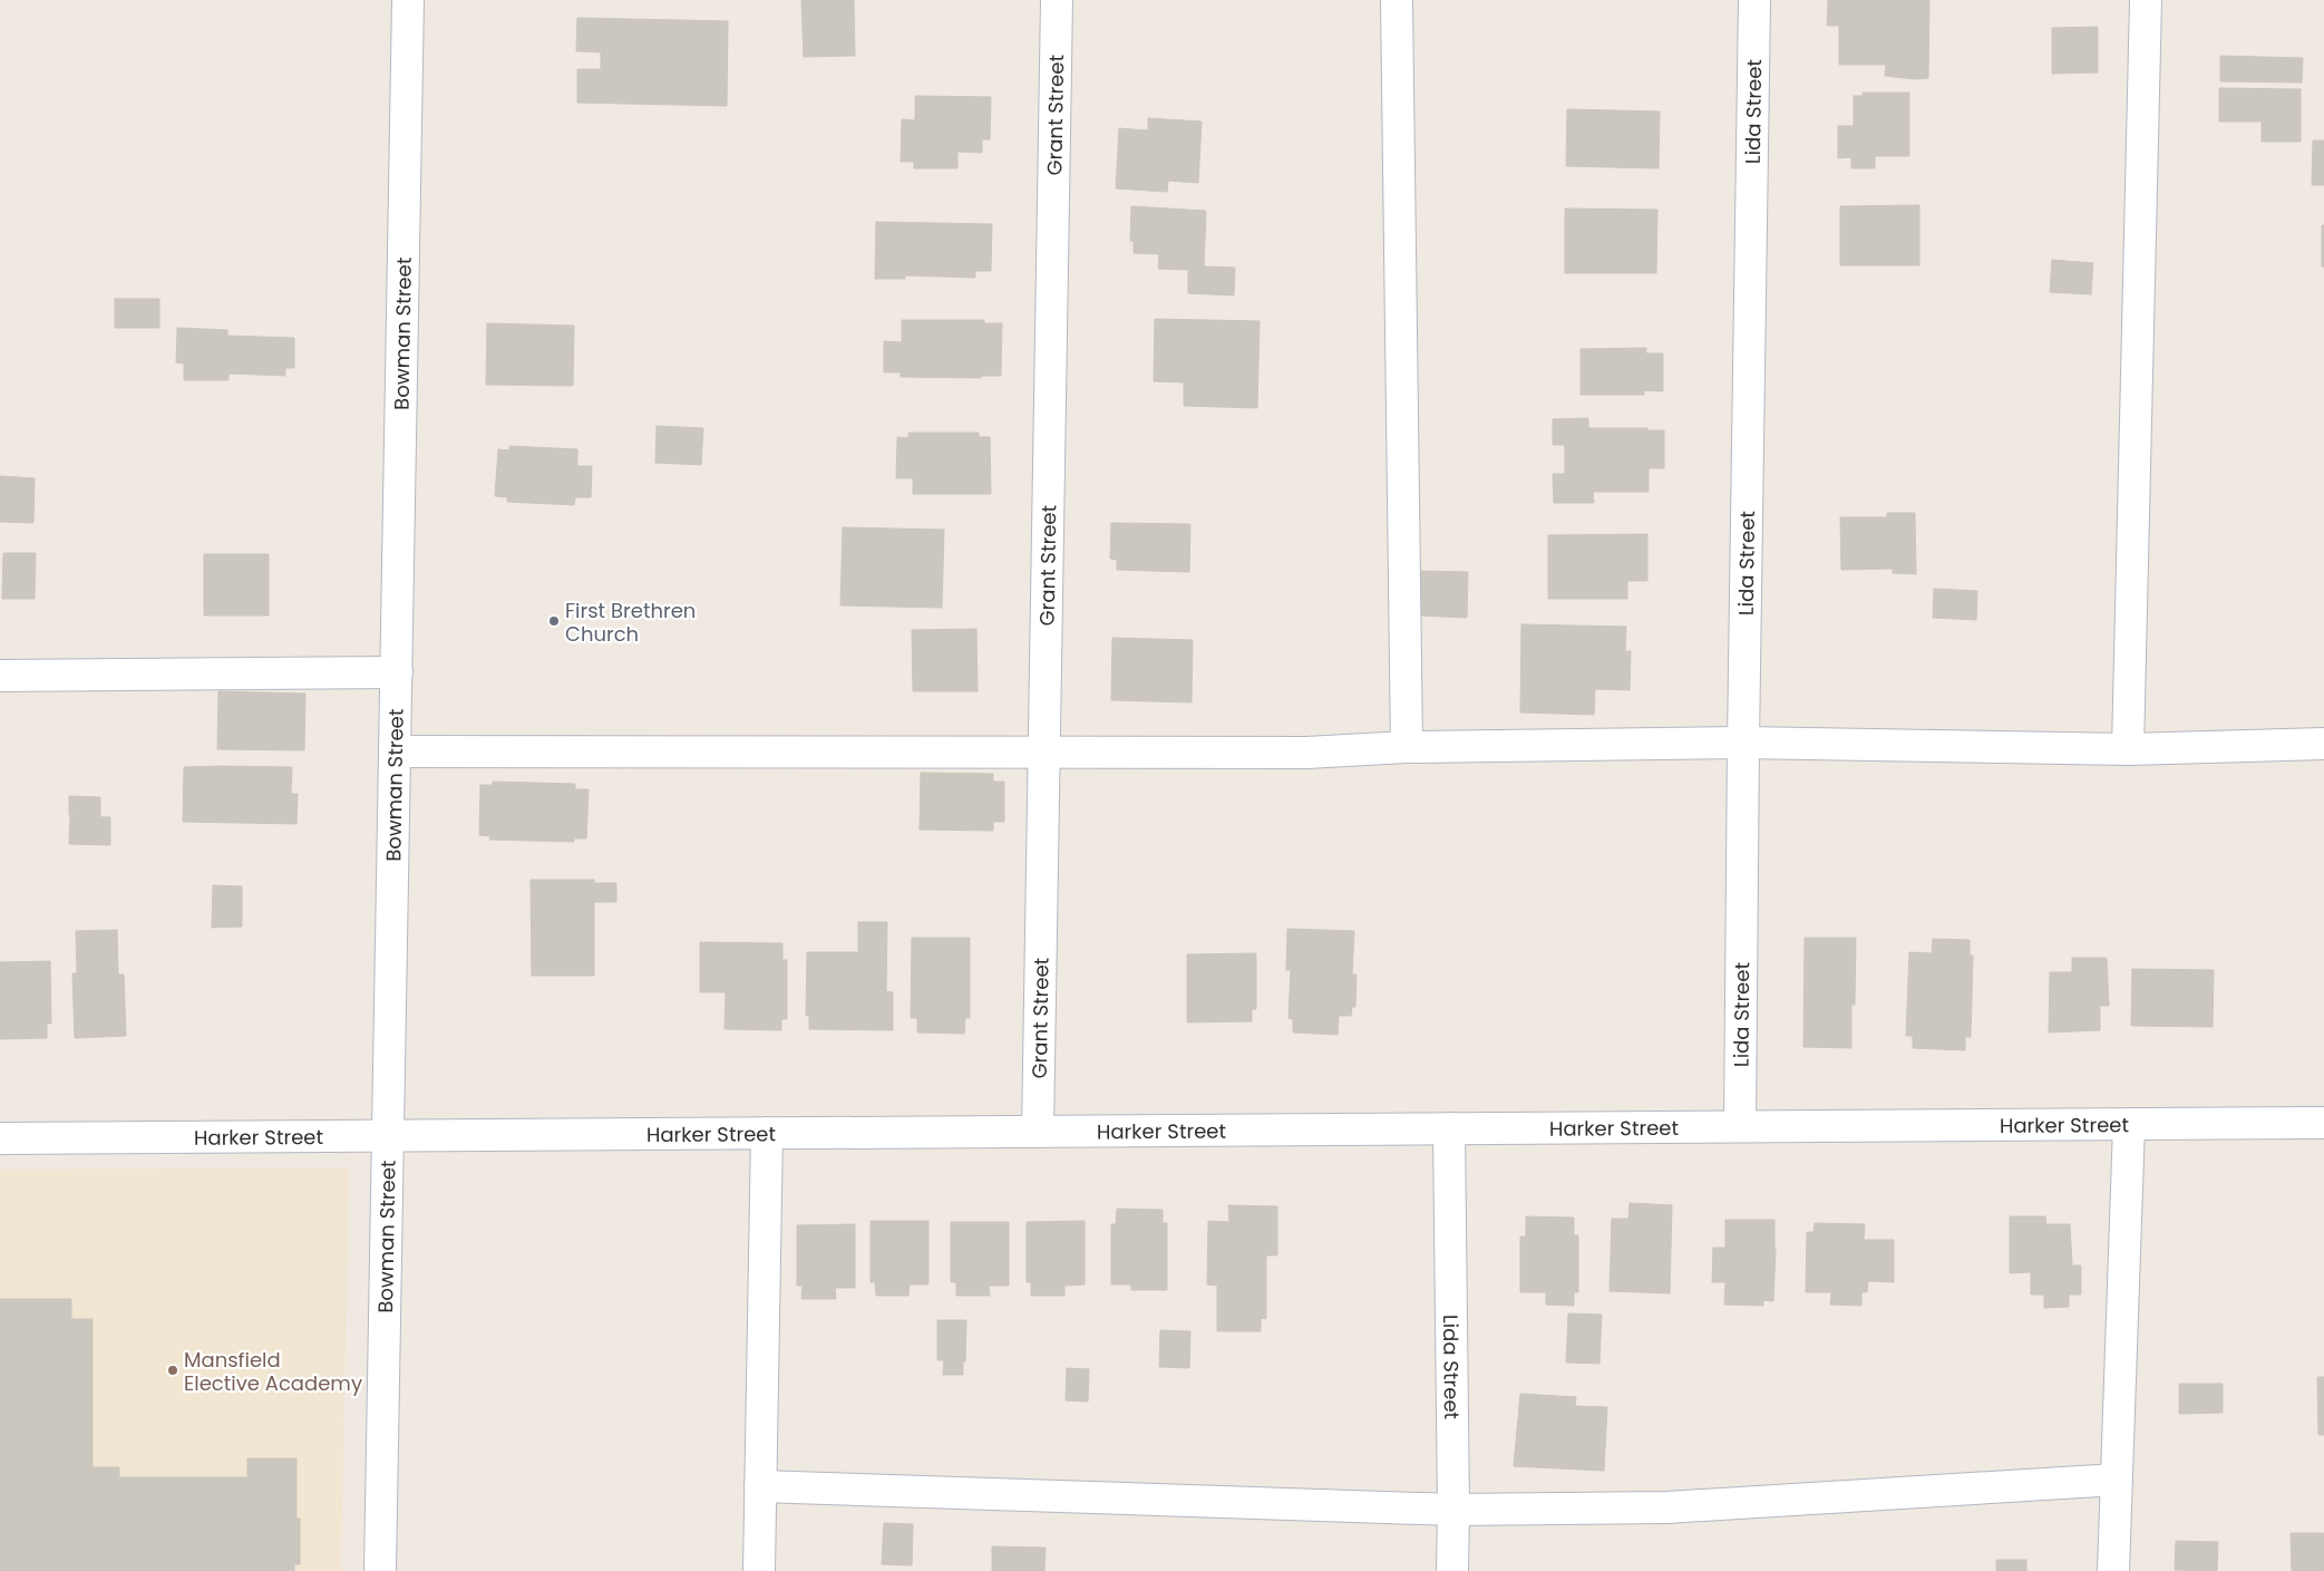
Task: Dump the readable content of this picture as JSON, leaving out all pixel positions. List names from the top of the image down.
{
  "streets": {
    "street": [
      "Lida Street",
      "Grant Street",
      "Bowman Street",
      "Harker Street"
    ]
  },
  "crossings": [
    ["Lida Street", "Harker Street"],
    ["Grant Street", "Harker Street"],
    ["Bowman Street", "Harker Street"]
  ],
  "places": ["First Brethren Church", "Mansfield Elective Academy"]
}
